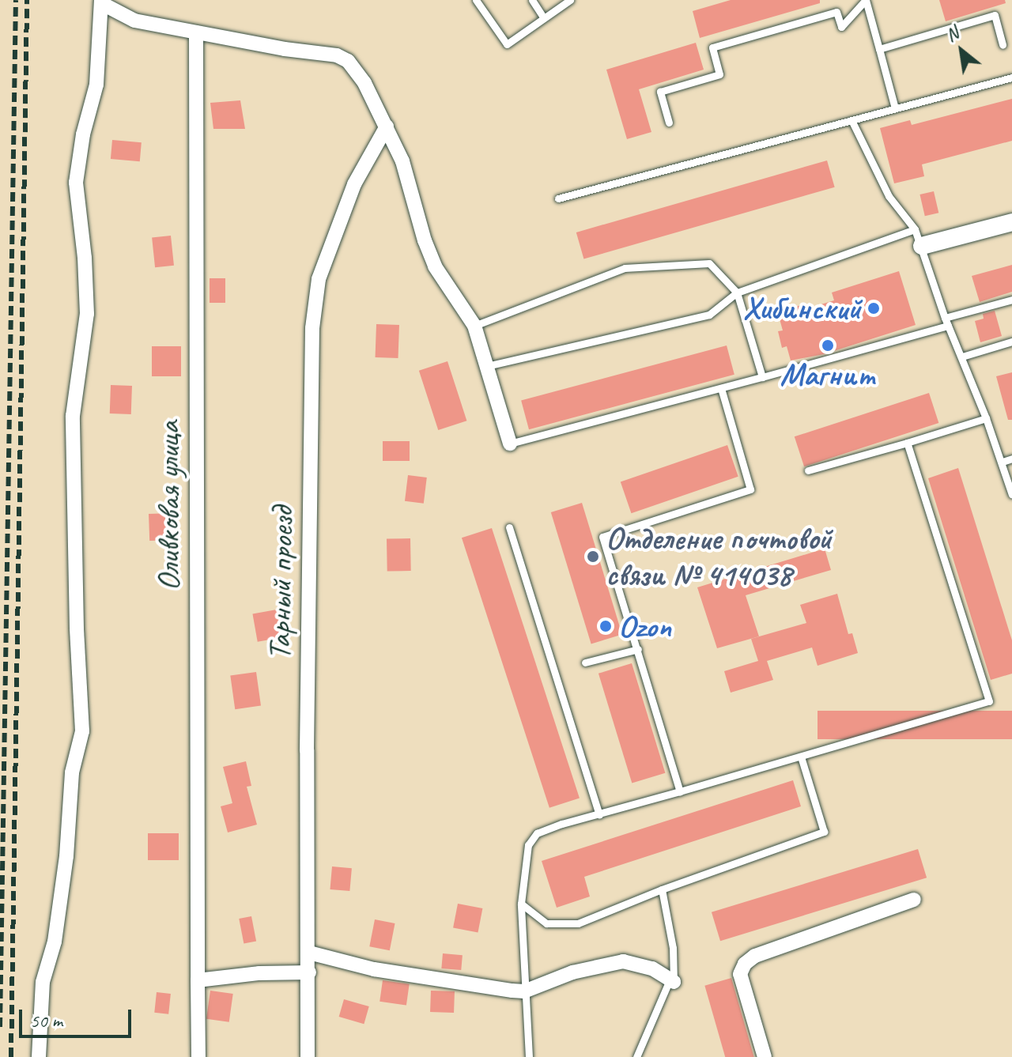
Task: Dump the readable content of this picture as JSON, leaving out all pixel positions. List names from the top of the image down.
{
  "streets": {
    "street": ["Оливковая улица", "Тарный проезд"]
  },
  "places": [
    "Хибинский",
    "Магнит",
    "Отделение почтовой связи № 414038",
    "Ozon"
  ],
  "scale_bar": "50 m",
  "north": "top left"
}
